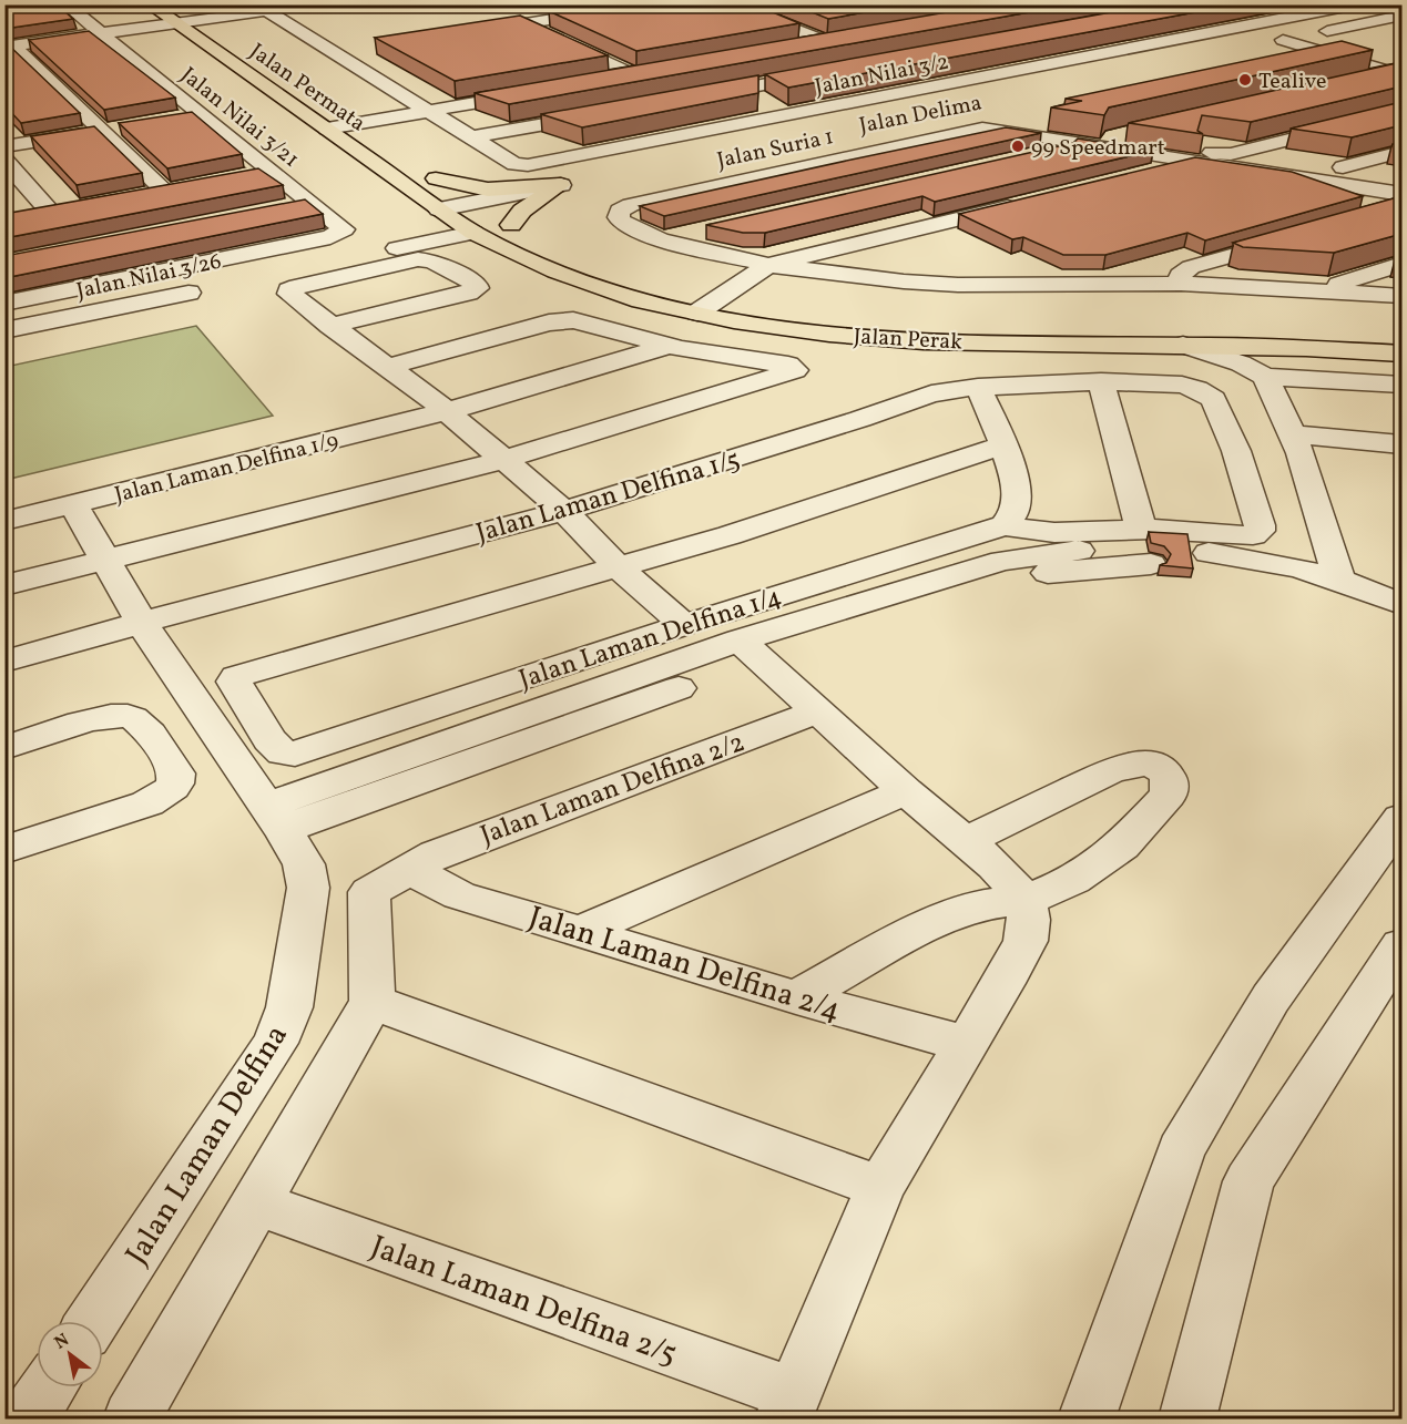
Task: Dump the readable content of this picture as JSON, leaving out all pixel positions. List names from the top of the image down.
{
  "streets": {
    "main road": ["Jalan Permata", "Jalan Perak"],
    "street": [
      "Jalan Nilai 3/2",
      "Jalan Nilai 3/21",
      "Jalan Suria 1",
      "Jalan Nilai 3/26",
      "Jalan Laman Delfina 1/9",
      "Jalan Laman Delfina 1/5",
      "Jalan Laman Delfina 1/4",
      "Jalan Laman Delfina 2/2",
      "Jalan Laman Delfina 2/4",
      "Jalan Laman Delfina",
      "Jalan Laman Delfina 2/5"
    ]
  },
  "crossings": [
    ["Jalan Permata", "Jalan Perak"],
    ["Jalan Nilai 3/21", "Jalan Nilai 3/26"],
    ["Jalan Laman Delfina 1/9", "Jalan Laman Delfina"],
    ["Jalan Laman Delfina 1/5", "Jalan Laman Delfina"],
    ["Jalan Laman Delfina 2/2", "Jalan Laman Delfina 2/4"]
  ],
  "places": ["Tealive", "99 Speedmart"],
  "north": "top left"
}
